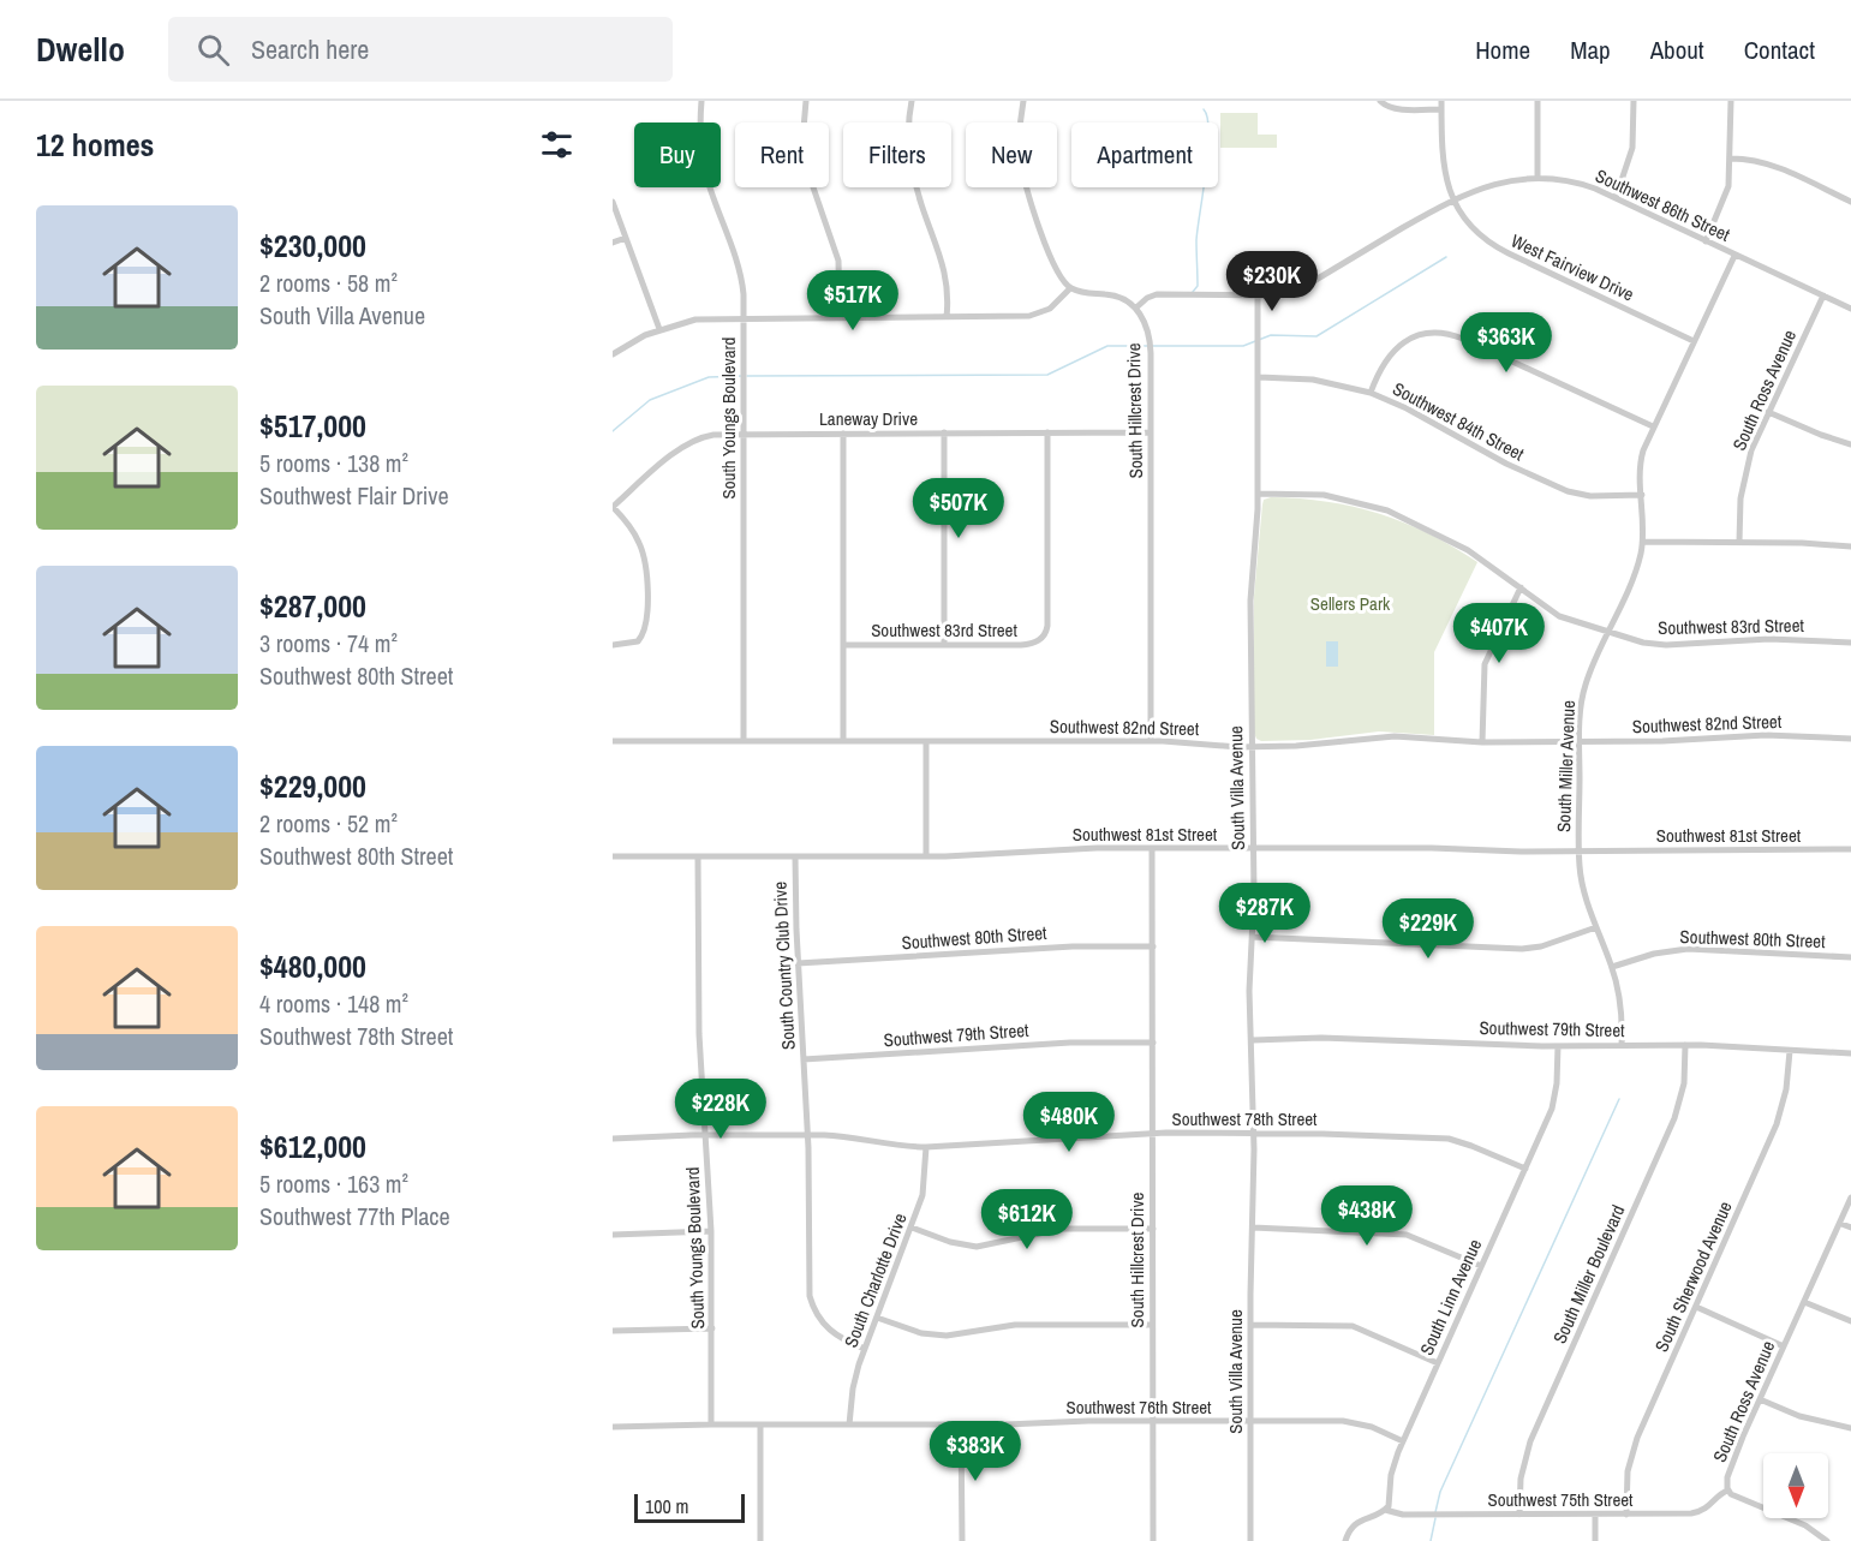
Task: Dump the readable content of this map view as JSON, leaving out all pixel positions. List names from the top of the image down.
{
  "streets": {
    "street": [
      "Southwest 86th Street",
      "West Fairview Drive",
      "South Ross Avenue",
      "South Hillcrest Drive",
      "South Youngs Boulevard",
      "Laneway Drive",
      "Southwest 84th Street",
      "Southwest 83rd Street",
      "Southwest 82nd Street",
      "South Miller Avenue",
      "South Villa Avenue",
      "Southwest 81st Street",
      "Southwest 80th Street",
      "South Country Club Drive",
      "Southwest 79th Street",
      "Southwest 78th Street",
      "South Miller Boulevard",
      "South Sherwood Avenue",
      "South Charlotte Drive",
      "South Linn Avenue",
      "Southwest 76th Street",
      "Southwest 75th Street"
    ]
  },
  "crossings": [
    ["Southwest 86th Street", "West Fairview Drive"],
    ["Southwest 86th Street", "South Ross Avenue"],
    ["Southwest 86th Street", "South Hillcrest Drive"],
    ["Southwest 86th Street", "South Miller Avenue"],
    ["Southwest 86th Street", "South Villa Avenue"],
    ["West Fairview Drive", "South Miller Avenue"],
    ["South Ross Avenue", "Southwest 75th Street"],
    ["South Hillcrest Drive", "Laneway Drive"],
    ["South Hillcrest Drive", "Southwest 82nd Street"],
    ["South Hillcrest Drive", "Southwest 81st Street"],
    ["South Hillcrest Drive", "Southwest 80th Street"],
    ["South Hillcrest Drive", "Southwest 79th Street"],
    ["South Hillcrest Drive", "Southwest 78th Street"],
    ["South Hillcrest Drive", "Southwest 76th Street"],
    ["South Youngs Boulevard", "Laneway Drive"],
    ["South Youngs Boulevard", "Southwest 82nd Street"],
    ["South Youngs Boulevard", "Southwest 81st Street"],
    ["South Youngs Boulevard", "Southwest 78th Street"],
    ["South Youngs Boulevard", "Southwest 76th Street"],
    ["Laneway Drive", "Southwest 83rd Street"],
    ["Southwest 84th Street", "South Miller Avenue"],
    ["Southwest 84th Street", "South Villa Avenue"],
    ["Southwest 83rd Street", "South Miller Avenue"],
    ["Southwest 83rd Street", "South Villa Avenue"],
    ["Southwest 82nd Street", "South Miller Avenue"],
    ["Southwest 82nd Street", "South Villa Avenue"],
    ["South Miller Avenue", "Southwest 81st Street"],
    ["South Miller Avenue", "Southwest 80th Street"],
    ["South Miller Avenue", "Southwest 79th Street"],
    ["South Villa Avenue", "Southwest 81st Street"],
    ["South Villa Avenue", "Southwest 79th Street"],
    ["South Villa Avenue", "Southwest 78th Street"],
    ["South Villa Avenue", "Southwest 76th Street"],
    ["Southwest 81st Street", "South Country Club Drive"],
    ["Southwest 80th Street", "South Country Club Drive"],
    ["South Country Club Drive", "Southwest 79th Street"],
    ["South Country Club Drive", "Southwest 78th Street"],
    ["South Country Club Drive", "South Charlotte Drive"],
    ["Southwest 79th Street", "South Miller Boulevard"],
    ["Southwest 79th Street", "South Sherwood Avenue"],
    ["Southwest 79th Street", "South Linn Avenue"],
    ["Southwest 78th Street", "South Charlotte Drive"],
    ["Southwest 78th Street", "South Linn Avenue"],
    ["South Miller Boulevard", "Southwest 75th Street"],
    ["South Sherwood Avenue", "Southwest 75th Street"],
    ["South Charlotte Drive", "Southwest 76th Street"],
    ["South Linn Avenue", "Southwest 76th Street"],
    ["South Linn Avenue", "Southwest 75th Street"]
  ],
  "parks": ["Sellers Park"],
  "scale_bar": "100 m",
  "north": "bottom",
  "page": {
    "header": "Dwello",
    "search": "Search here",
    "nav": [
      "Home",
      "Map",
      "About",
      "Contact"
    ],
    "heading": "12 homes",
    "chip": [
      "Buy",
      "Rent",
      "Filters",
      "New",
      "Apartment"
    ],
    "list": [
      {
        "name": "$230,000",
        "note": "2 rooms · 58 m² · South Villa Avenue"
      },
      {
        "name": "$517,000",
        "note": "5 rooms · 138 m² · Southwest Flair Drive"
      },
      {
        "name": "$287,000",
        "note": "3 rooms · 74 m² · Southwest 80th Street"
      },
      {
        "name": "$229,000",
        "note": "2 rooms · 52 m² · Southwest 80th Street"
      },
      {
        "name": "$480,000",
        "note": "4 rooms · 148 m² · Southwest 78th Street"
      },
      {
        "name": "$612,000",
        "note": "5 rooms · 163 m² · Southwest 77th Place"
      }
    ],
    "price": [
      "$230K",
      "$517K",
      "$363K",
      "$507K",
      "$407K",
      "$287K",
      "$229K",
      "$228K",
      "$480K",
      "$438K",
      "$612K",
      "$383K"
    ],
    "scale": "100 m"
  }
}
